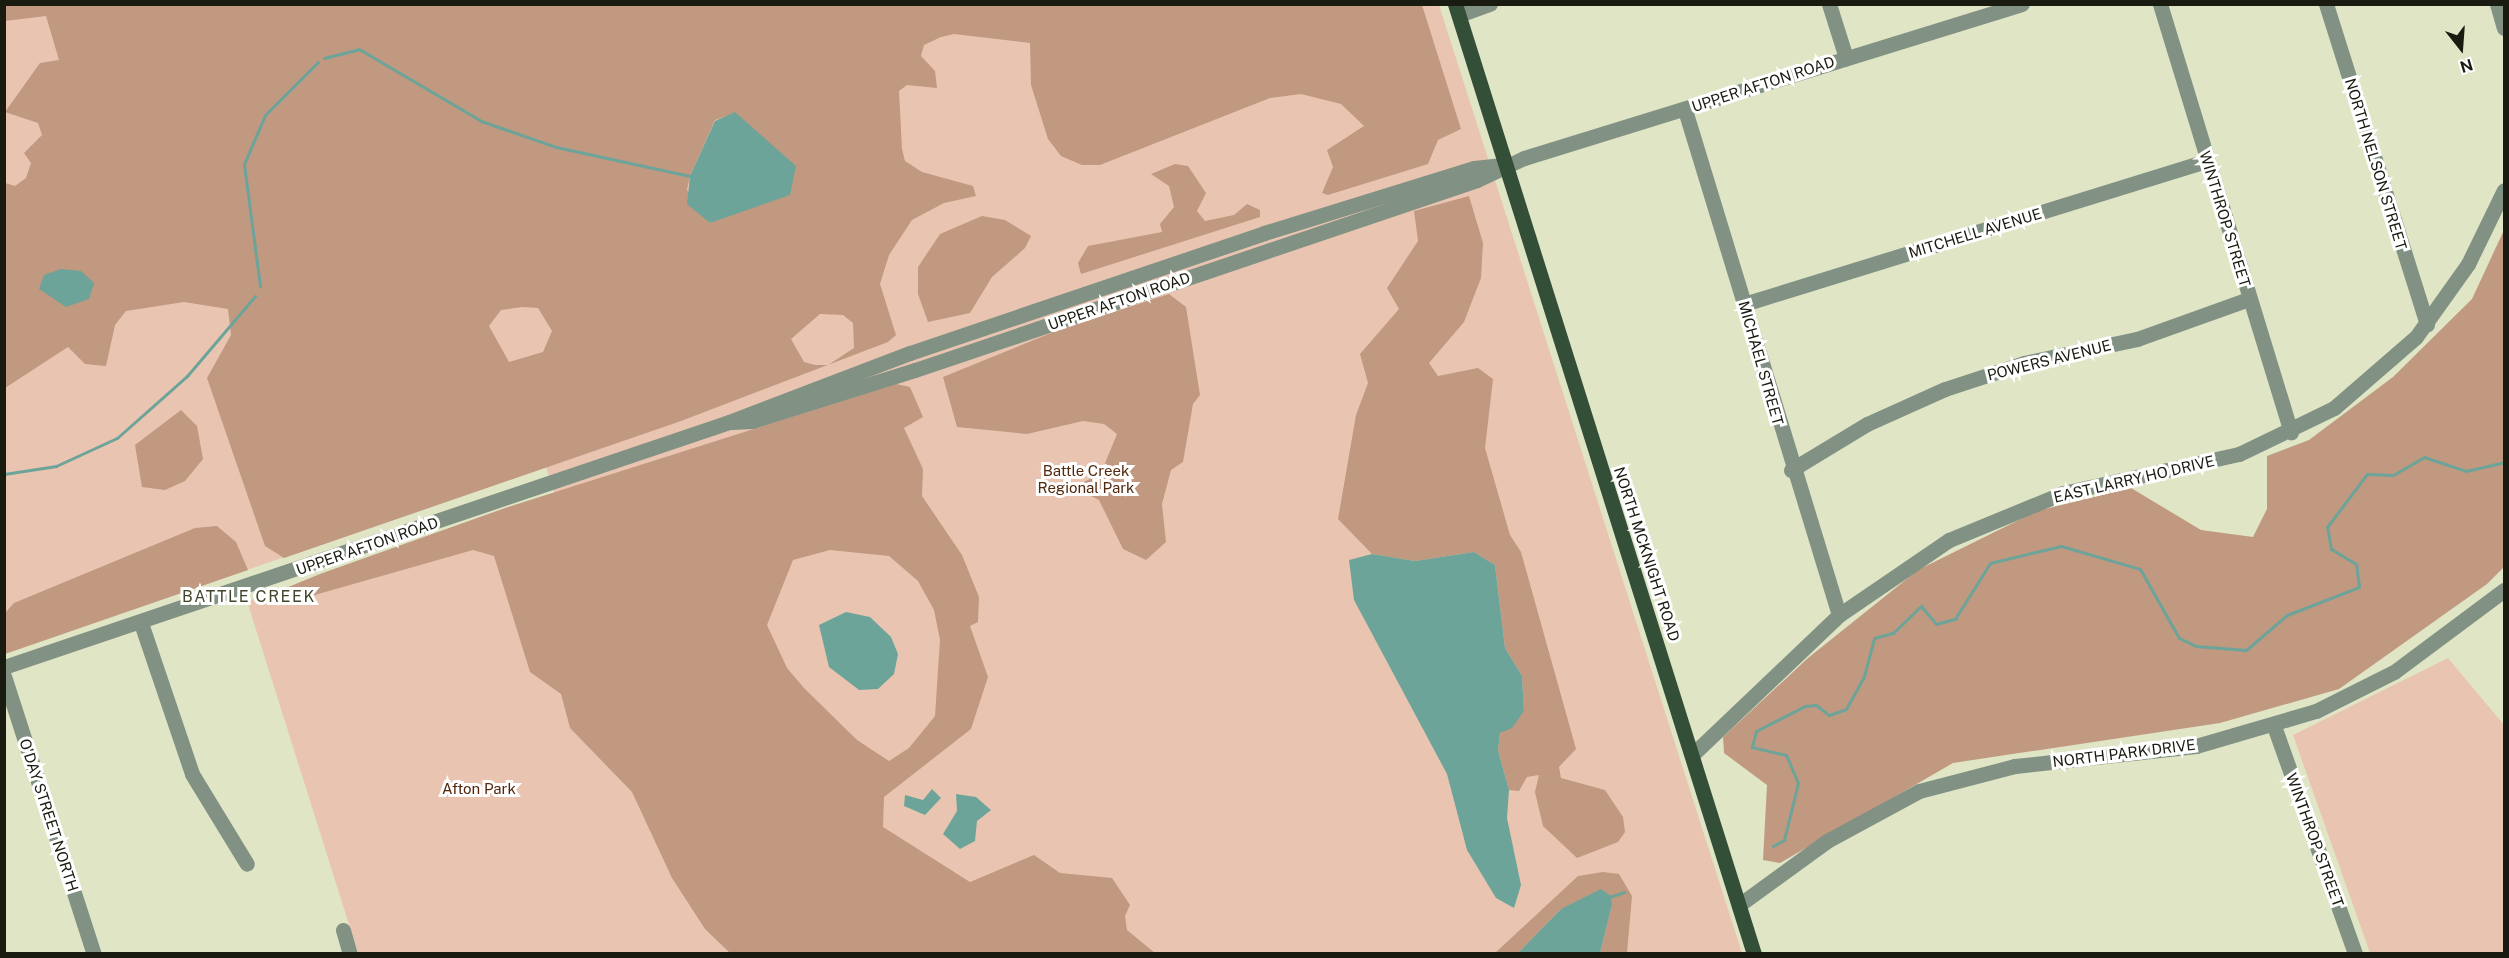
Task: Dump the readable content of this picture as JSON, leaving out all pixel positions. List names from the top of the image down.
{
  "streets": {
    "main road": ["NORTH MCKNIGHT ROAD"],
    "street": [
      "UPPER AFTON ROAD",
      "NORTH NELSON STREET",
      "WINTHROP STREET",
      "MITCHELL AVENUE",
      "POWERS AVENUE",
      "MICHAEL STREET",
      "EAST LARRY HO DRIVE",
      "NORTH PARK DRIVE",
      "O'DAY STREET NORTH"
    ]
  },
  "crossings": [
    ["UPPER AFTON ROAD", "MICHAEL STREET"],
    ["UPPER AFTON ROAD", "NORTH MCKNIGHT ROAD"],
    ["NORTH NELSON STREET", "EAST LARRY HO DRIVE"],
    ["WINTHROP STREET", "MITCHELL AVENUE"],
    ["WINTHROP STREET", "POWERS AVENUE"],
    ["WINTHROP STREET", "EAST LARRY HO DRIVE"],
    ["WINTHROP STREET", "NORTH PARK DRIVE"],
    ["MITCHELL AVENUE", "MICHAEL STREET"],
    ["POWERS AVENUE", "MICHAEL STREET"],
    ["MICHAEL STREET", "EAST LARRY HO DRIVE"],
    ["EAST LARRY HO DRIVE", "NORTH MCKNIGHT ROAD"],
    ["NORTH MCKNIGHT ROAD", "NORTH PARK DRIVE"]
  ],
  "districts": ["BATTLE CREEK"],
  "parks": ["Battle Creek Regional Park", "Afton Park"],
  "north": "bottom"
}
